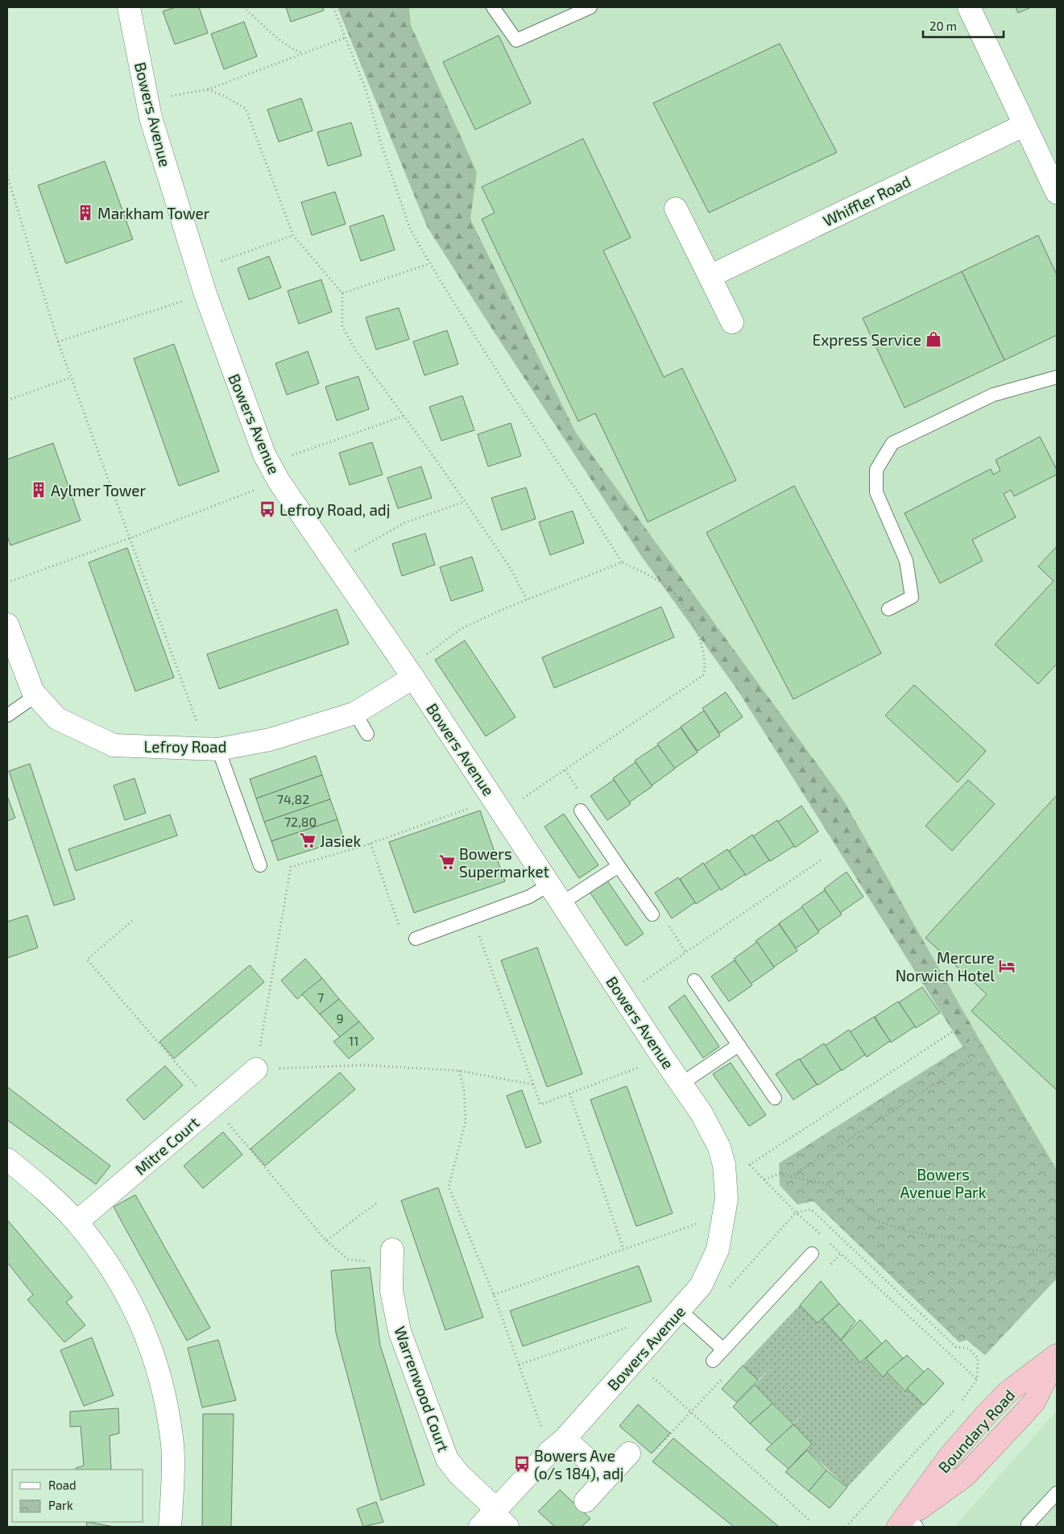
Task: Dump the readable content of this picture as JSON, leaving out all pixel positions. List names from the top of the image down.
{
  "streets": {
    "highway": ["Boundary Road"],
    "street": [
      "Bowers Avenue",
      "Whiffler Road",
      "Lefroy Road",
      "Mitre Court",
      "Warrenwood Court"
    ]
  },
  "crossings": [
    ["Bowers Avenue", "Lefroy Road"],
    ["Bowers Avenue", "Warrenwood Court"]
  ],
  "parks": ["Bowers Avenue Park"],
  "places": {
    "building": ["Markham Tower", "Aylmer Tower"],
    "shop": ["Express Service"],
    "bus stop": ["Lefroy Road, adj", "Bowers Ave (o/s 184), adj"],
    "supermarket": ["Jasiek", "Bowers Supermarket"],
    "hotel": ["Mercure Norwich Hotel"]
  },
  "house_numbers": [
    "74,82",
    "72,80",
    "7",
    "9",
    "11"
  ],
  "legend": ["Road", "Park"],
  "scale_bar": "20 m"
}
